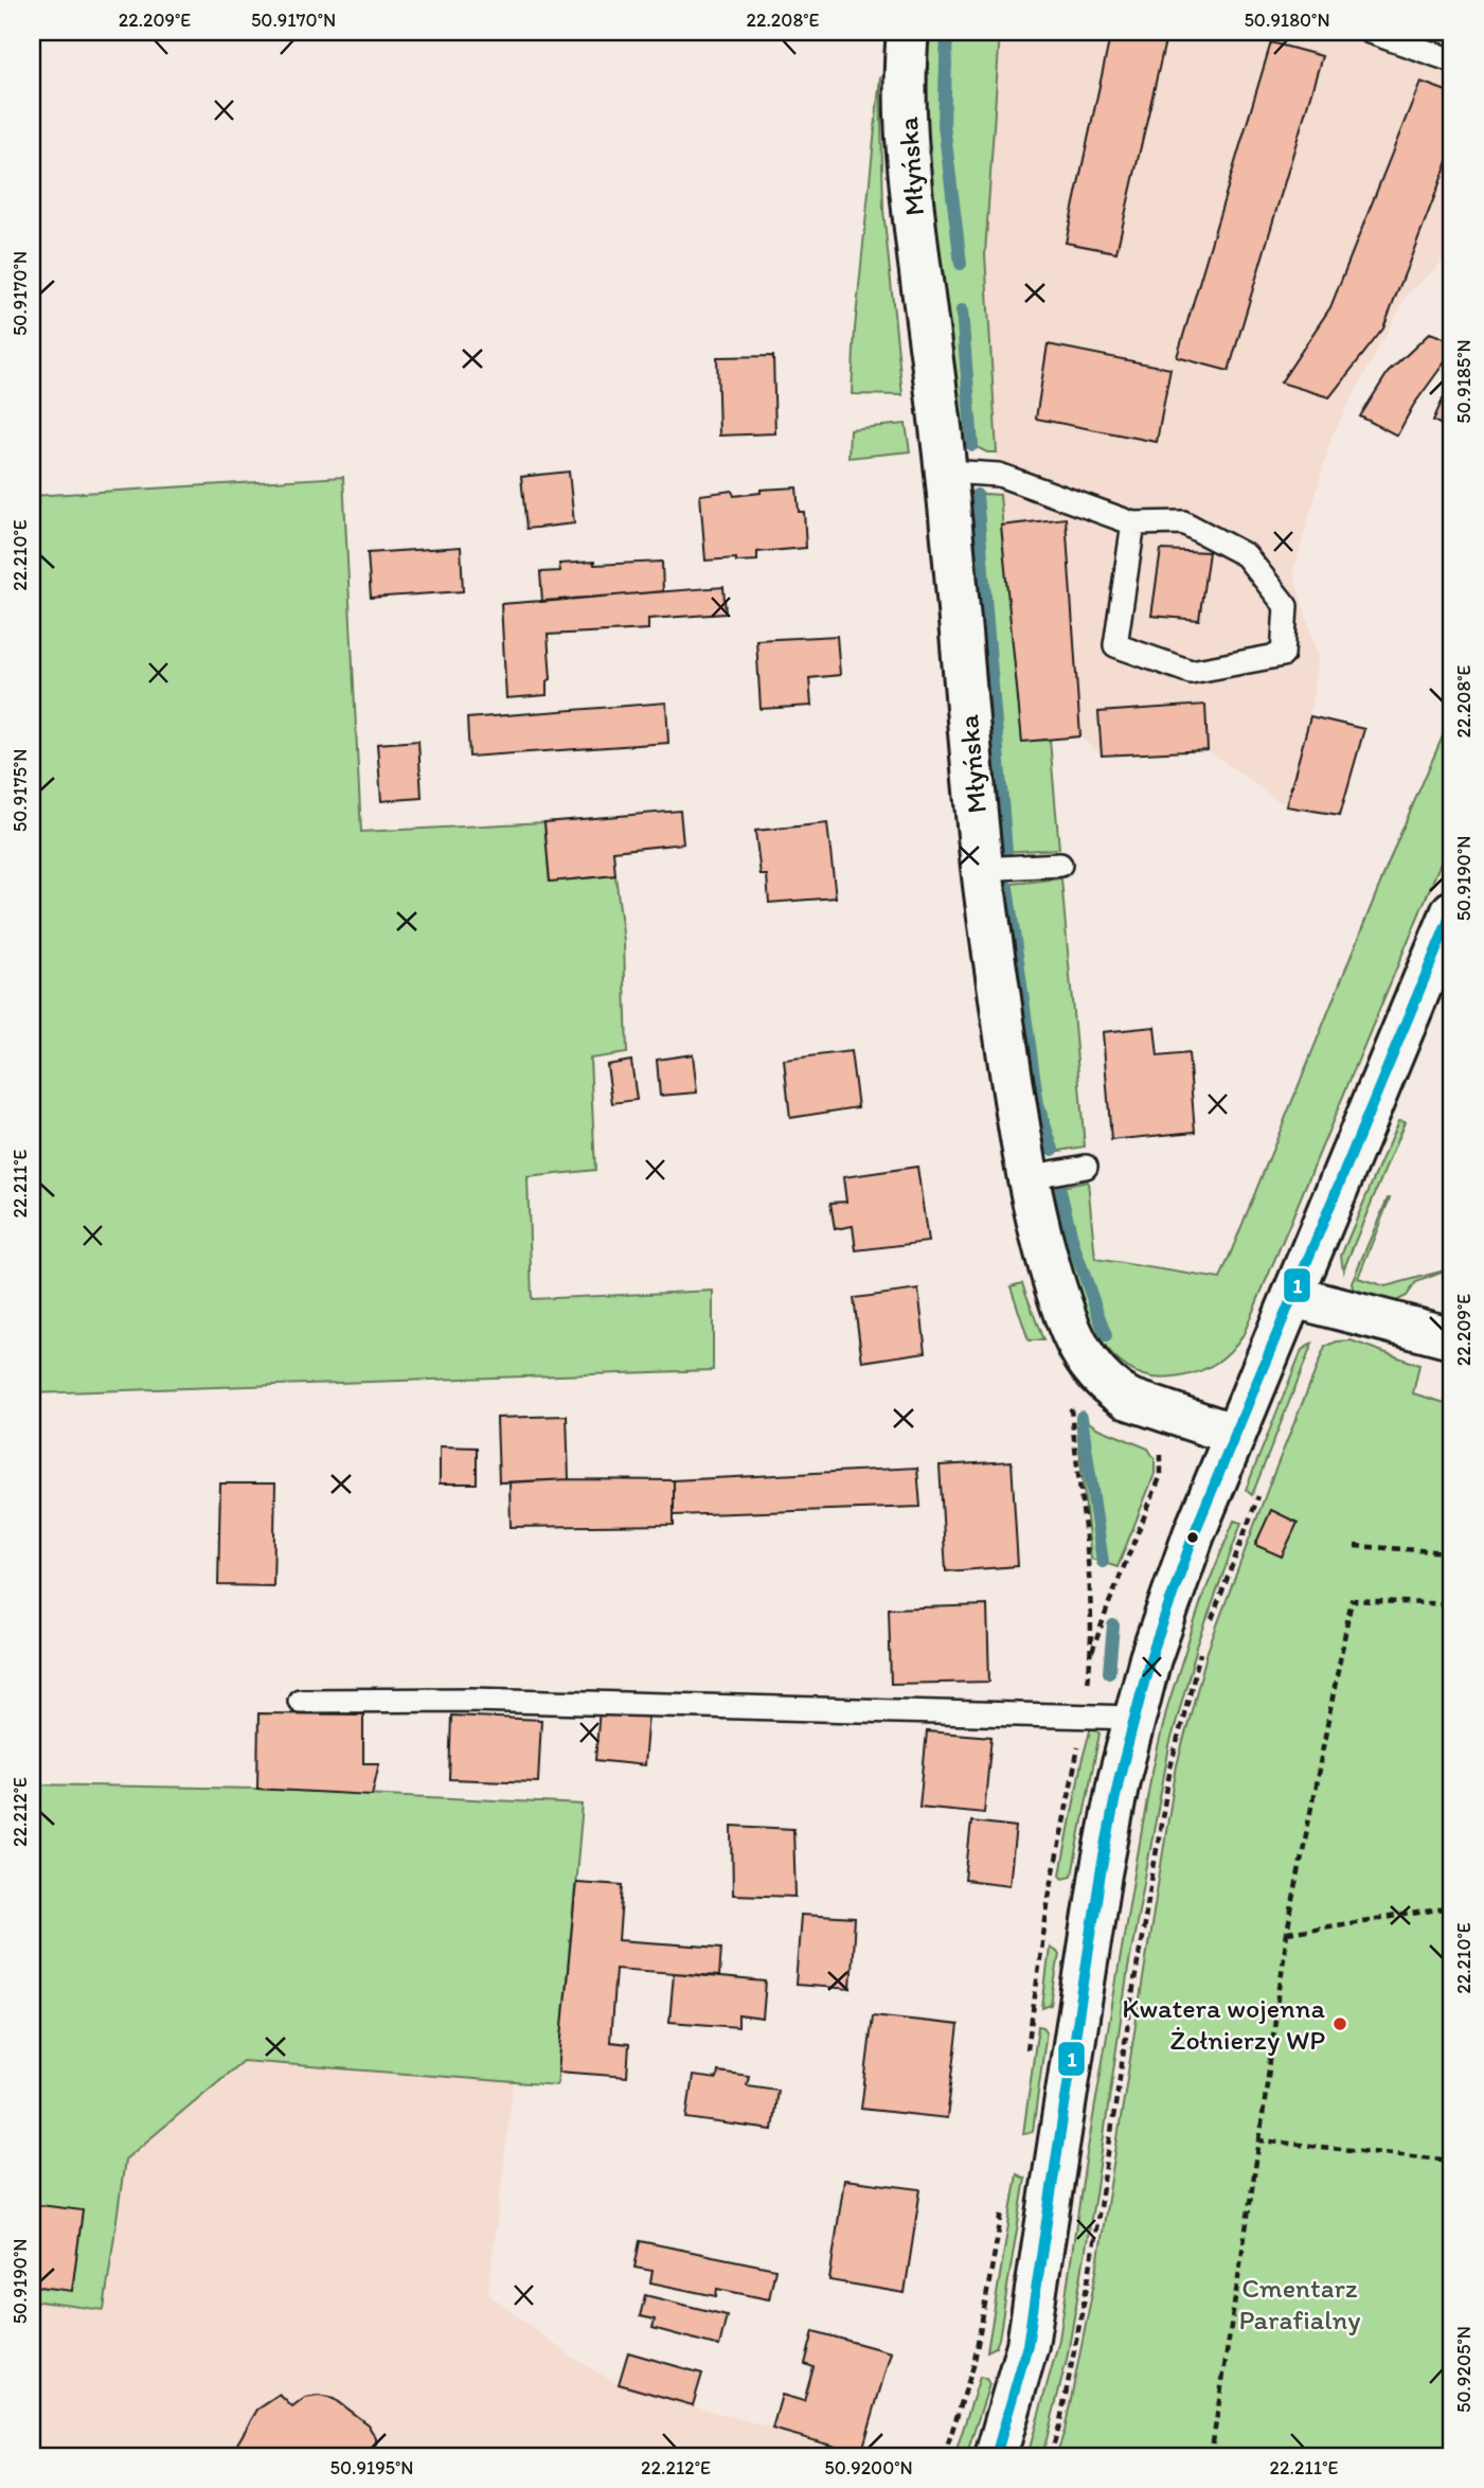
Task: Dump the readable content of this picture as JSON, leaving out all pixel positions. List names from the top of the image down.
{
  "streets": {
    "street": ["Młyńska"]
  },
  "parks": ["Cmentarz Parafialny"],
  "places": ["Kwatera wojenna Żołnierzy WP"],
  "lines": ["transit line 1"],
  "coordinates": [
    "22.209°E",
    "50.9170°N",
    "22.208°E",
    "50.9180°N",
    "50.9185°N",
    "22.210°E",
    "50.9175°N",
    "50.9190°N",
    "22.211°E",
    "22.212°E",
    "50.9205°N",
    "50.9195°N",
    "50.9200°N"
  ]
}
